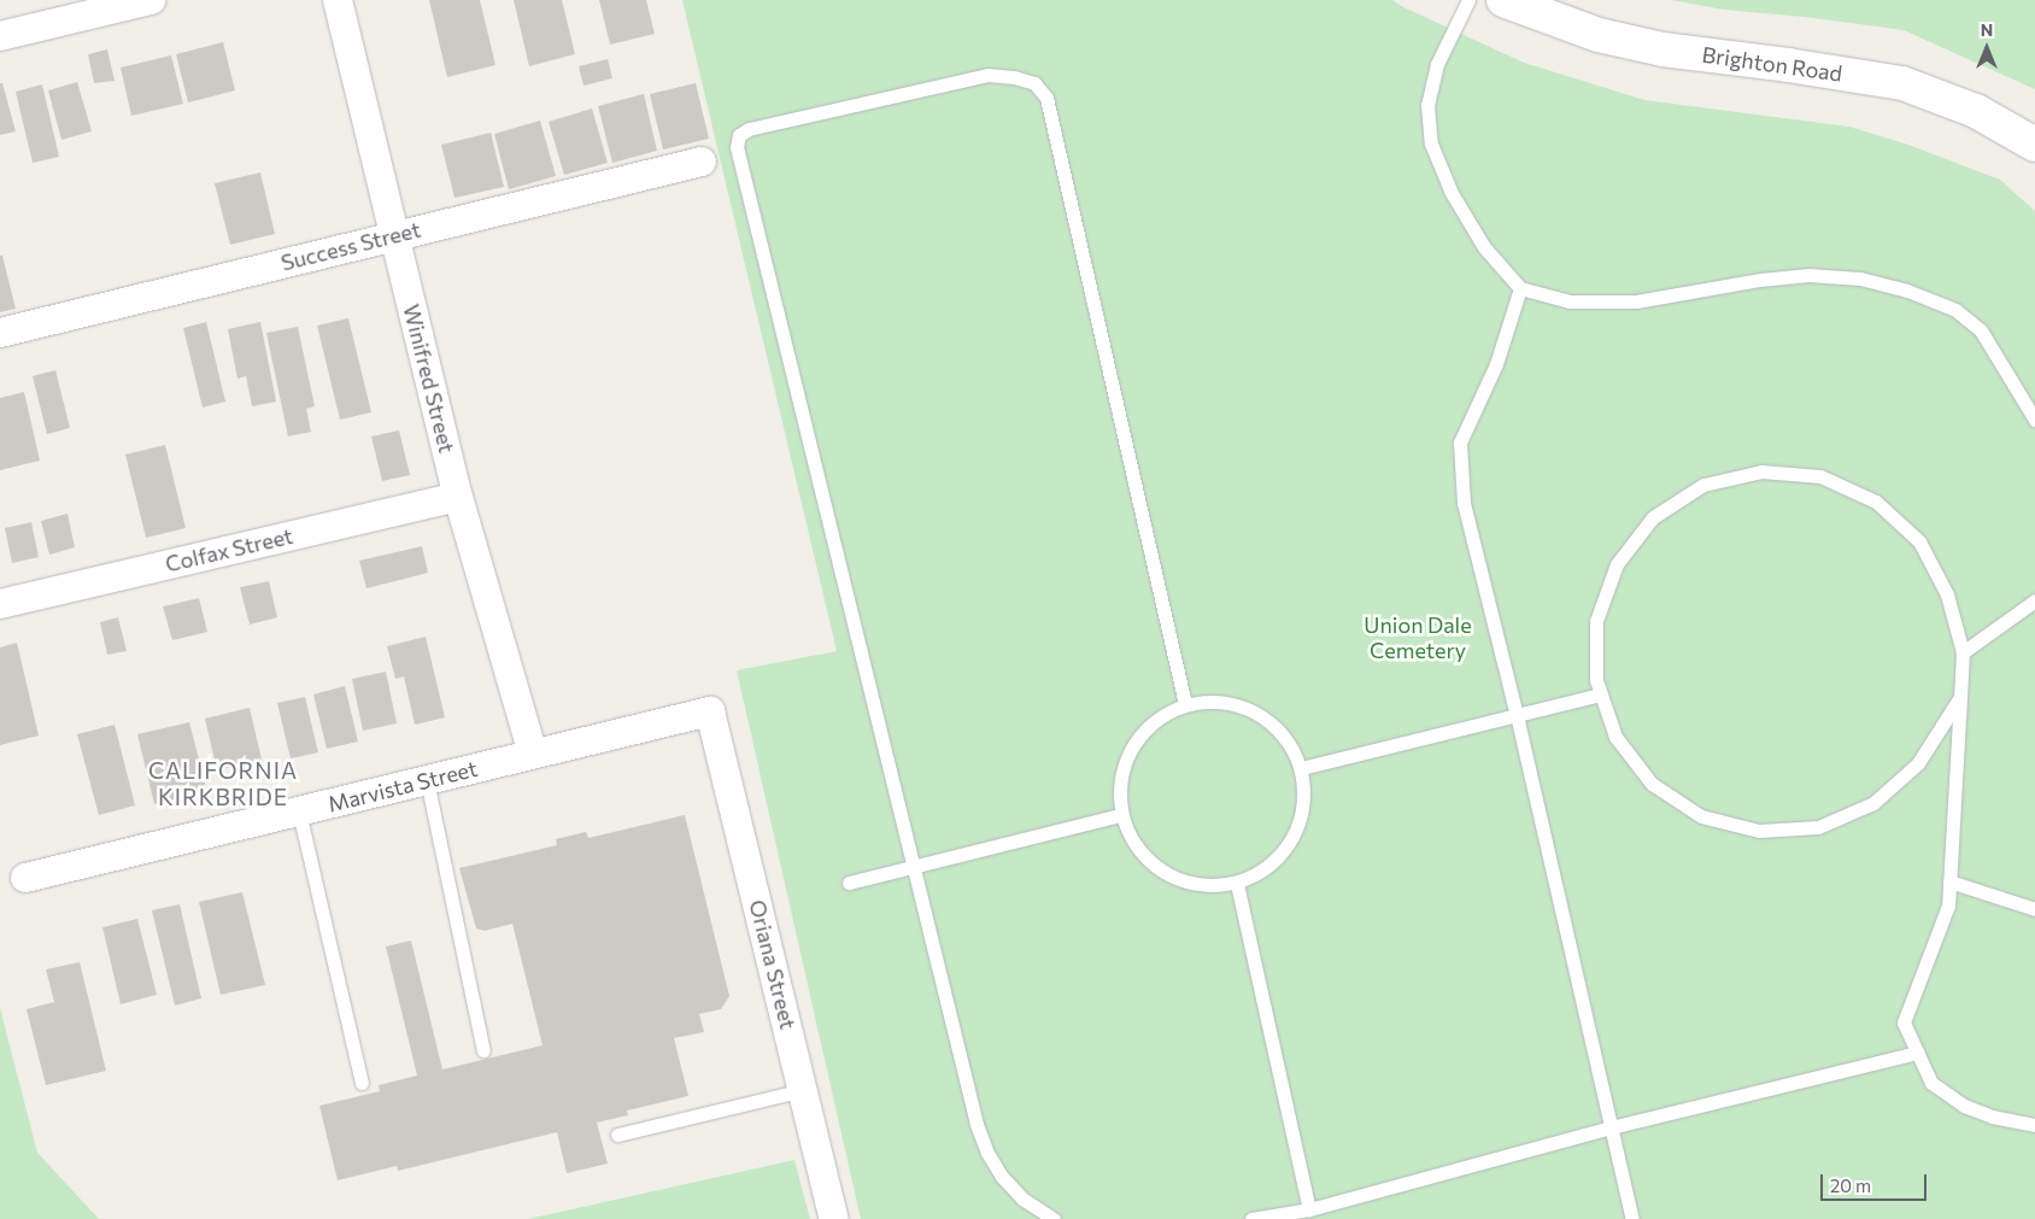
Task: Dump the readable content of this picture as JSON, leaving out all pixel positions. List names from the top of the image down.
{
  "streets": {
    "street": [
      "Brighton Road",
      "Success Street",
      "Winifred Street",
      "Colfax Street",
      "Marvista Street",
      "Oriana Street"
    ]
  },
  "crossings": [
    ["Success Street", "Winifred Street"],
    ["Winifred Street", "Colfax Street"],
    ["Winifred Street", "Marvista Street"],
    ["Marvista Street", "Oriana Street"]
  ],
  "districts": ["CALIFORNIA KIRKBRIDE"],
  "parks": ["Union Dale Cemetery"],
  "scale_bar": "20 m",
  "north": "top"
}
